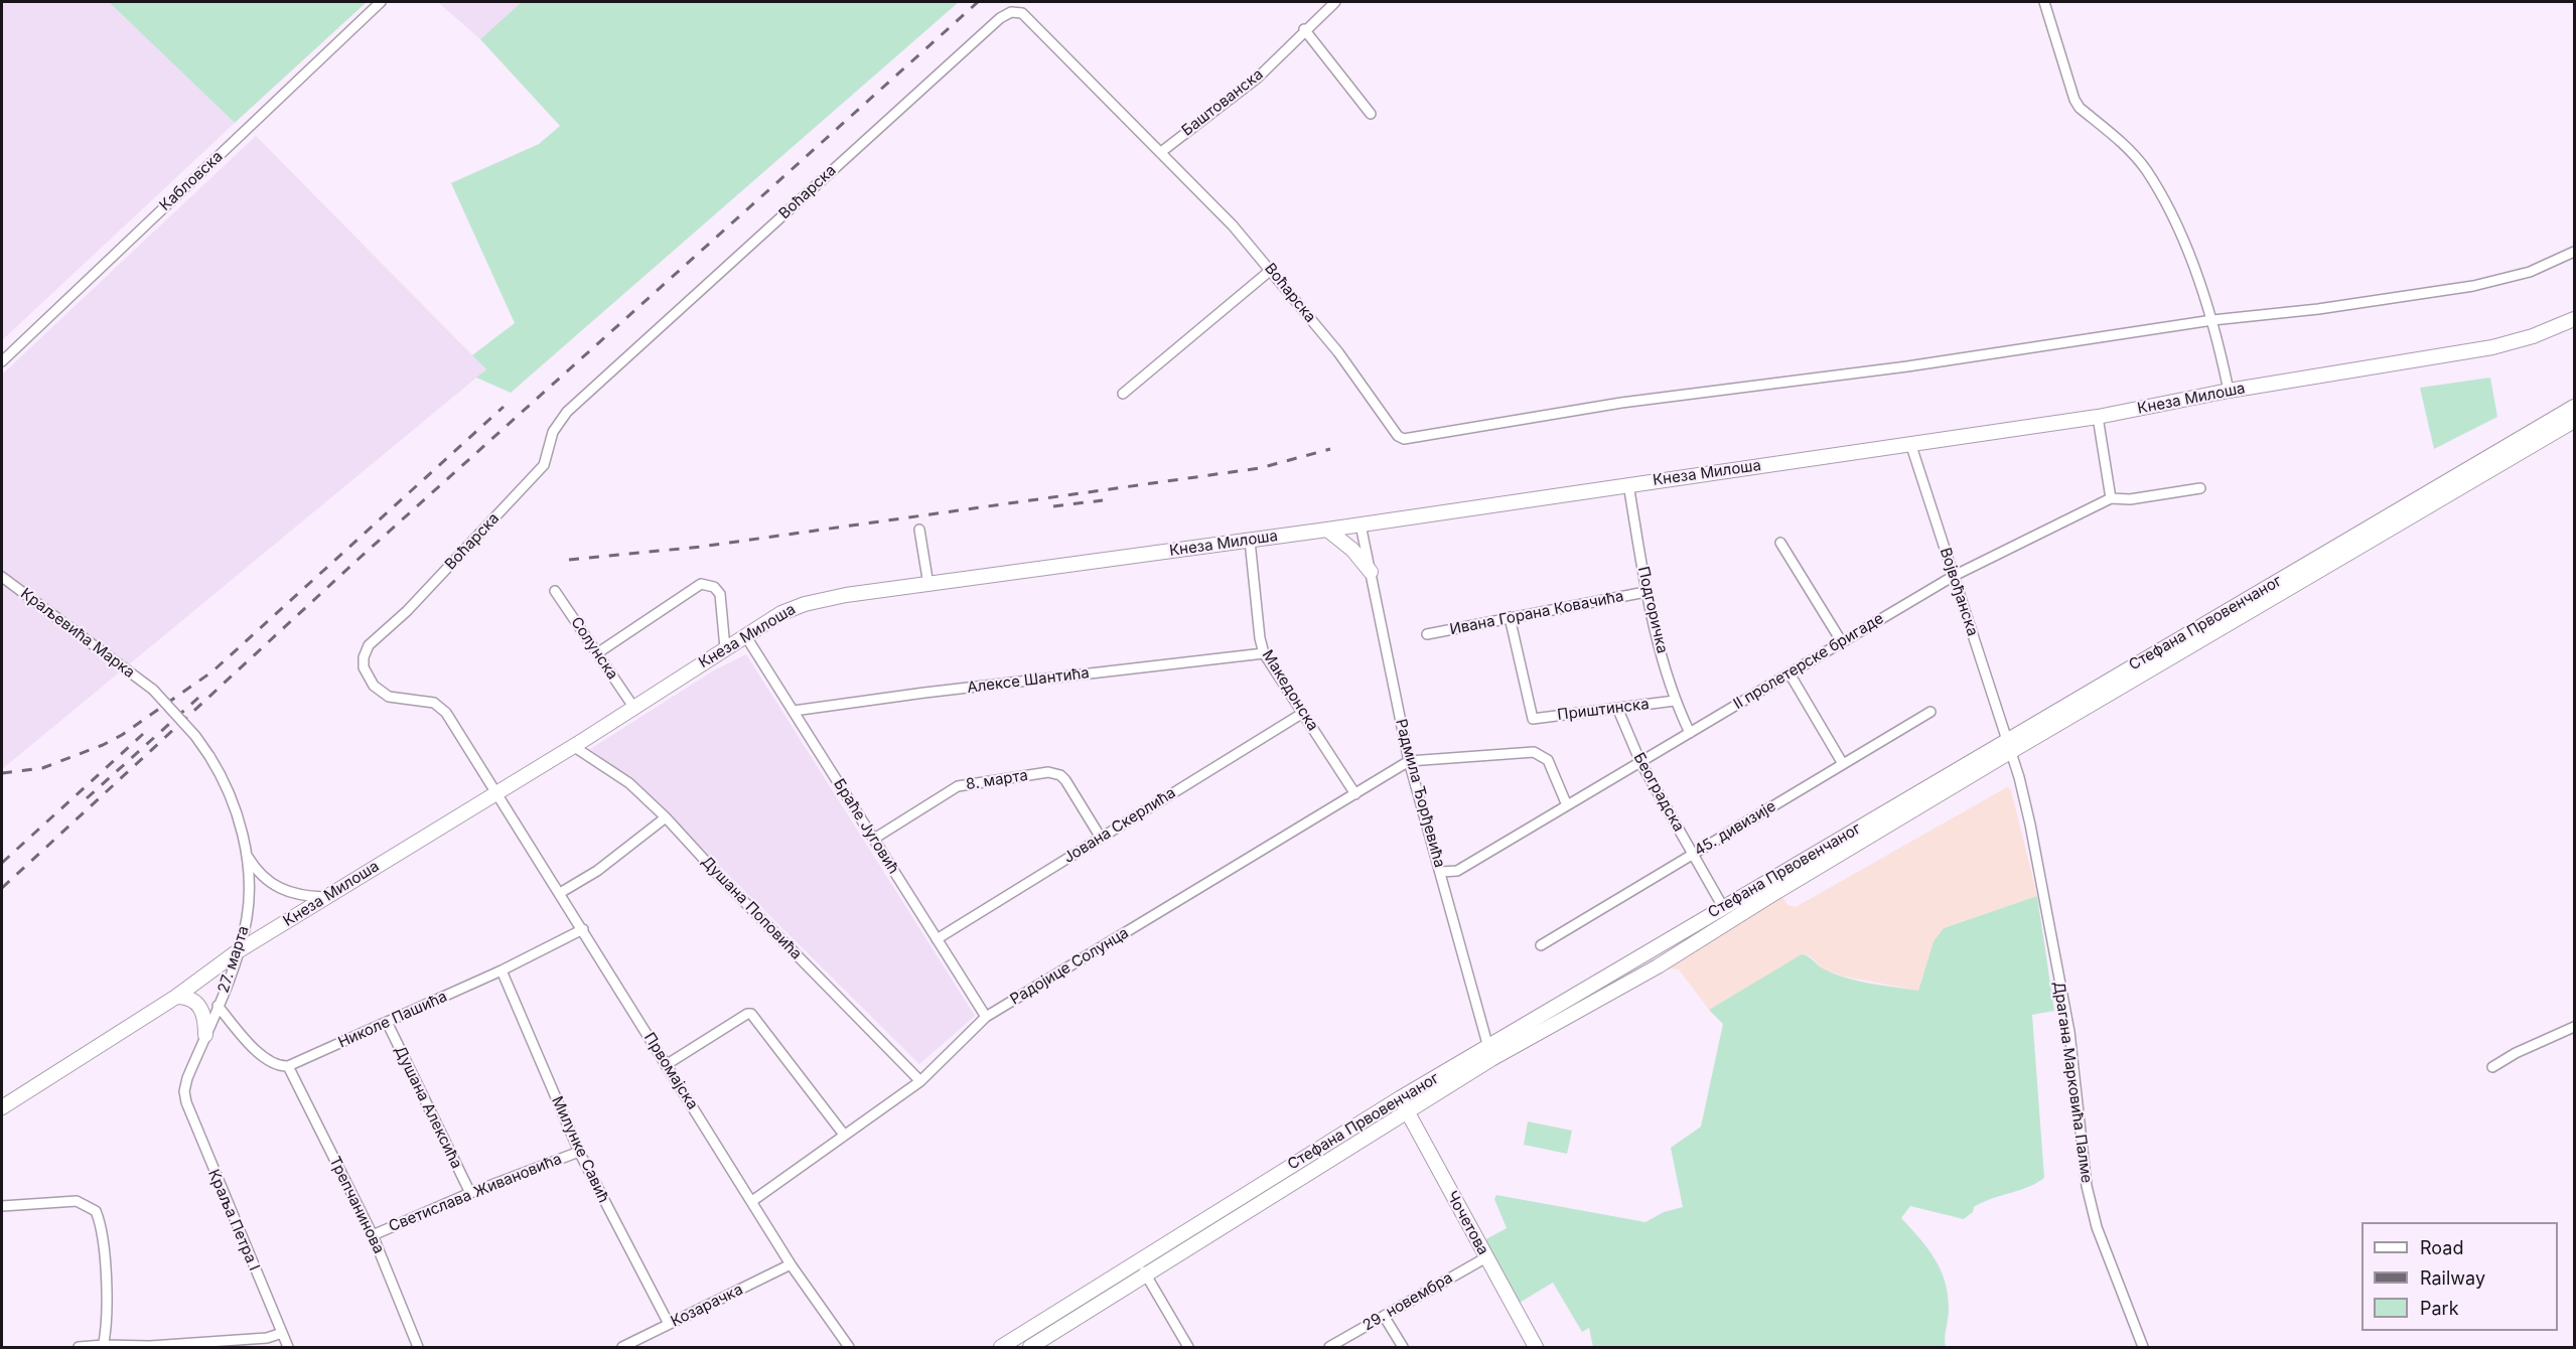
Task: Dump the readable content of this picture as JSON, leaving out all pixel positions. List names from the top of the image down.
{
  "streets": {
    "street": [
      "Баштованска",
      "Кабловска",
      "Воћарска",
      "Кнеза Милоша",
      "Војвођанска",
      "Подгоричка",
      "Ивана Горана Ковачића",
      "Стефана Првовенчаног",
      "Краљевића Марка",
      "Солунска",
      "II пролетерске бригаде",
      "Алексе Шантића",
      "Македонска",
      "Приштинска",
      "8. марта",
      "Београдска",
      "Радмила Ђорђевића",
      "Јована Скерлића",
      "Браће Југовић",
      "45. дивизије",
      "Душана Поповића",
      "27. марта",
      "Радојице Солунца",
      "Николе Пашића",
      "Првомајска",
      "Драгана Марковића Палме",
      "Душана Алексића",
      "Милунке Савић",
      "Светислава Живановића",
      "Трепчанинова",
      "Краља Петра I",
      "Чочетова",
      "29. новембра",
      "Козарачка"
    ]
  },
  "crossings": [
    ["Баштованска", "Воћарска"],
    ["Воћарска", "Кнеза Милоша"],
    ["Воћарска", "Првомајска"],
    ["Кнеза Милоша", "Војвођанска"],
    ["Кнеза Милоша", "Подгоричка"],
    ["Кнеза Милоша", "Солунска"],
    ["Кнеза Милоша", "Македонска"],
    ["Кнеза Милоша", "Радмила Ђорђевића"],
    ["Кнеза Милоша", "Браће Југовић"],
    ["Кнеза Милоша", "Душана Поповића"],
    ["Кнеза Милоша", "27. марта"],
    ["Кнеза Милоша", "Првомајска"],
    ["Војвођанска", "Стефана Првовенчаног"],
    ["Војвођанска", "II пролетерске бригаде"],
    ["Војвођанска", "Драгана Марковића Палме"],
    ["Подгоричка", "Ивана Горана Ковачића"],
    ["Подгоричка", "II пролетерске бригаде"],
    ["Подгоричка", "Приштинска"],
    ["Ивана Горана Ковачића", "Приштинска"],
    ["Стефана Првовенчаног", "Београдска"],
    ["Стефана Првовенчаног", "Радмила Ђорђевића"],
    ["Стефана Првовенчаног", "Драгана Марковића Палме"],
    ["Стефана Првовенчаног", "Чочетова"],
    ["Краљевића Марка", "27. марта"],
    ["II пролетерске бригаде", "Београдска"],
    ["II пролетерске бригаде", "Радмила Ђорђевића"],
    ["Алексе Шантића", "Македонска"],
    ["Алексе Шантића", "Браће Југовић"],
    ["Македонска", "Јована Скерлића"],
    ["Македонска", "Радојице Солунца"],
    ["Приштинска", "Београдска"],
    ["8. марта", "Јована Скерлића"],
    ["8. марта", "Браће Југовић"],
    ["Београдска", "45. дивизије"],
    ["Радмила Ђорђевића", "Радојице Солунца"],
    ["Јована Скерлића", "Браће Југовић"],
    ["Браће Југовић", "Радојице Солунца"],
    ["Душана Поповића", "Радојице Солунца"],
    ["27. марта", "Краља Петра I"],
    ["Радојице Солунца", "Првомајска"],
    ["Николе Пашића", "Првомајска"],
    ["Николе Пашића", "Душана Алексића"],
    ["Николе Пашића", "Милунке Савић"],
    ["Николе Пашића", "Трепчанинова"],
    ["Првомајска", "Козарачка"],
    ["Душана Алексића", "Светислава Живановића"],
    ["Милунке Савић", "Светислава Живановића"],
    ["Милунке Савић", "Козарачка"],
    ["Светислава Живановића", "Трепчанинова"],
    ["Чочетова", "29. новембра"]
  ],
  "legend": ["Road", "Railway", "Park"]
}
